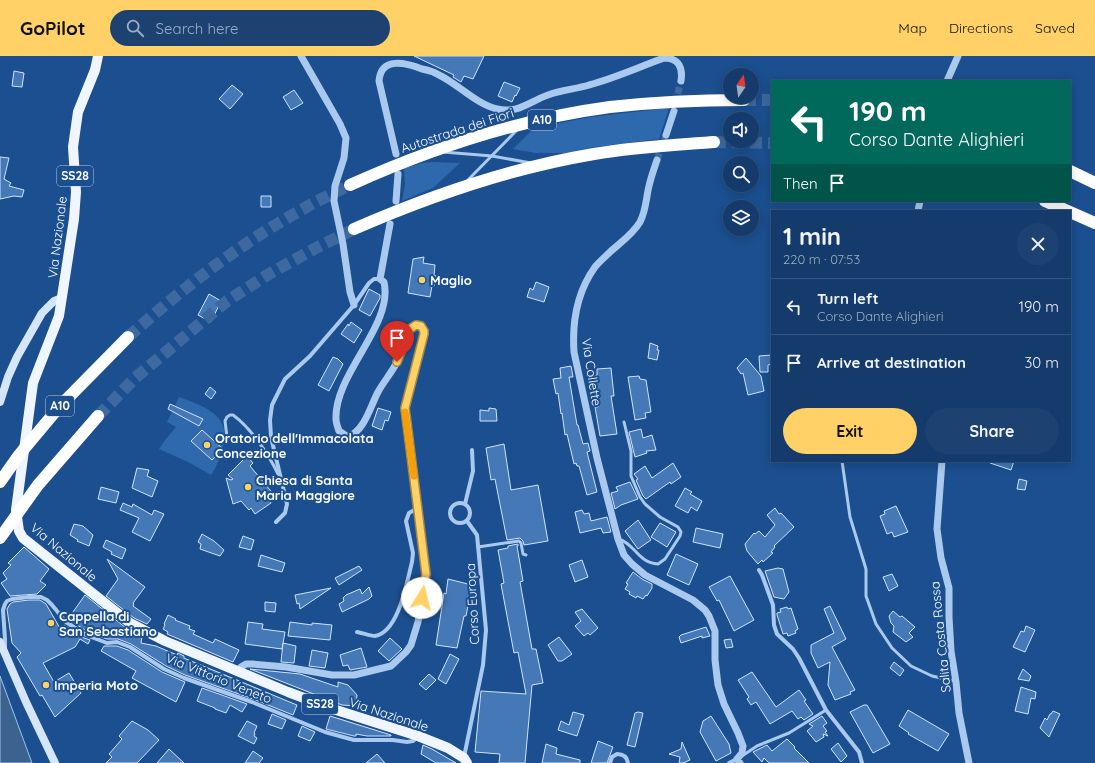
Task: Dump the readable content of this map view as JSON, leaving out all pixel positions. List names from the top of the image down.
{
  "streets": {
    "highway": ["A10", "Autostrada dei Fiori"],
    "main road": ["SS28", "Via Nazionale"],
    "street": [
      "Via Collette",
      "Corso Europa",
      "Salita Costa Rossa",
      "Via Vittorio Veneto"
    ]
  },
  "crossings": [
    ["Via Nazionale", "Corso Europa"],
    ["Via Nazionale", "Via Vittorio Veneto"]
  ],
  "places": [
    "Maglio",
    "Oratorio dell'Immacolata Concezione",
    "Chiesa di Santa Maria Maggiore",
    "Cappella di San Sebastiano",
    "Imperia Moto"
  ],
  "north": "top",
  "page": {
    "header": "GoPilot",
    "search": "Search here",
    "nav": ["Map", "Directions", "Saved"],
    "turn": ["190 m", "Corso Dante Alighieri"],
    "then": "Then",
    "heading": ["1 min", "220 m · 07:53"],
    "list": [
      {
        "name": "Turn left",
        "note": "Corso Dante Alighieri",
        "value": "190 m"
      },
      {
        "name": "Arrive at destination",
        "value": "30 m"
      }
    ],
    "buttons": ["Exit", "Share"]
  }
}
